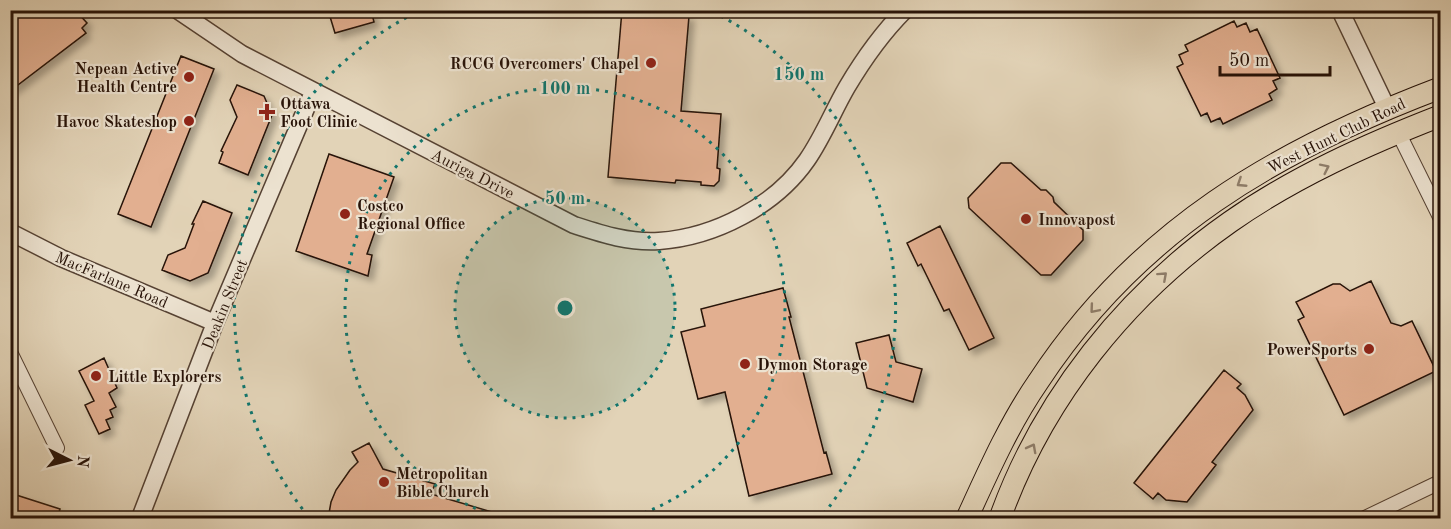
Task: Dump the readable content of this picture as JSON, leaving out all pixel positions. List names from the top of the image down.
{
  "streets": {
    "main road": ["West Hunt Club Road"],
    "street": ["Auriga Drive", "MacFarlane Road", "Deakin Street"]
  },
  "crossings": [
    ["Auriga Drive", "Deakin Street"],
    ["MacFarlane Road", "Deakin Street"]
  ],
  "places": {
    "other": [
      "RCCG Overcomers' Chapel",
      "Nepean Active Health Centre",
      "Havoc Skateshop",
      "Costco Regional Office",
      "Innovapost",
      "PowerSports",
      "Dymon Storage",
      "Little Explorers",
      "Metropolitan Bible Church"
    ],
    "health": ["Ottawa Foot Clinic"]
  },
  "scale_bar": "50 m",
  "north": "right",
  "rings": ["150 m", "100 m", "50 m"]
}
